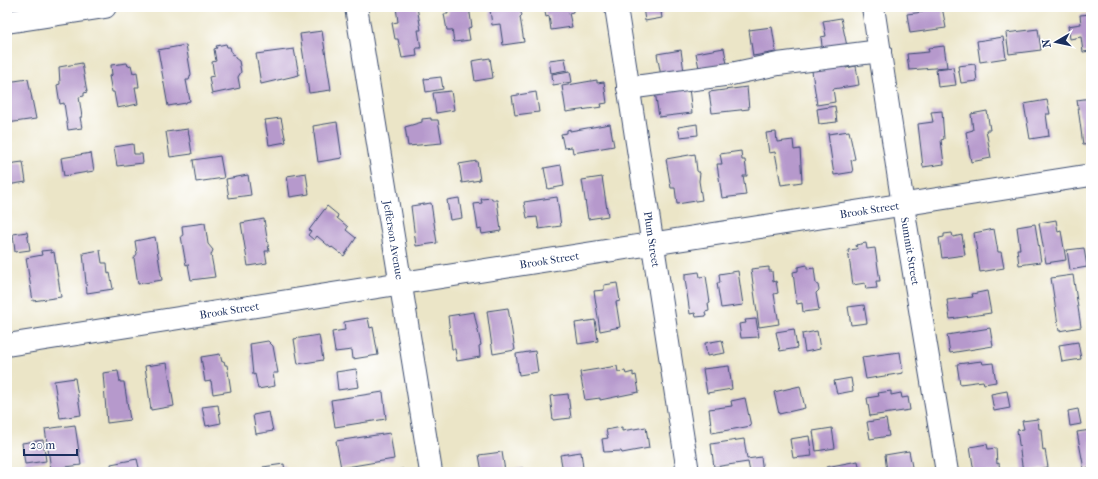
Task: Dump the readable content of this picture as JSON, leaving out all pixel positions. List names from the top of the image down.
{
  "streets": {
    "street": [
      "Brook Street",
      "Jefferson Avenue",
      "Plum Street",
      "Summit Street"
    ]
  },
  "crossings": [
    ["Brook Street", "Jefferson Avenue"],
    ["Brook Street", "Plum Street"],
    ["Brook Street", "Summit Street"]
  ],
  "scale_bar": "20 m",
  "north": "left"
}
